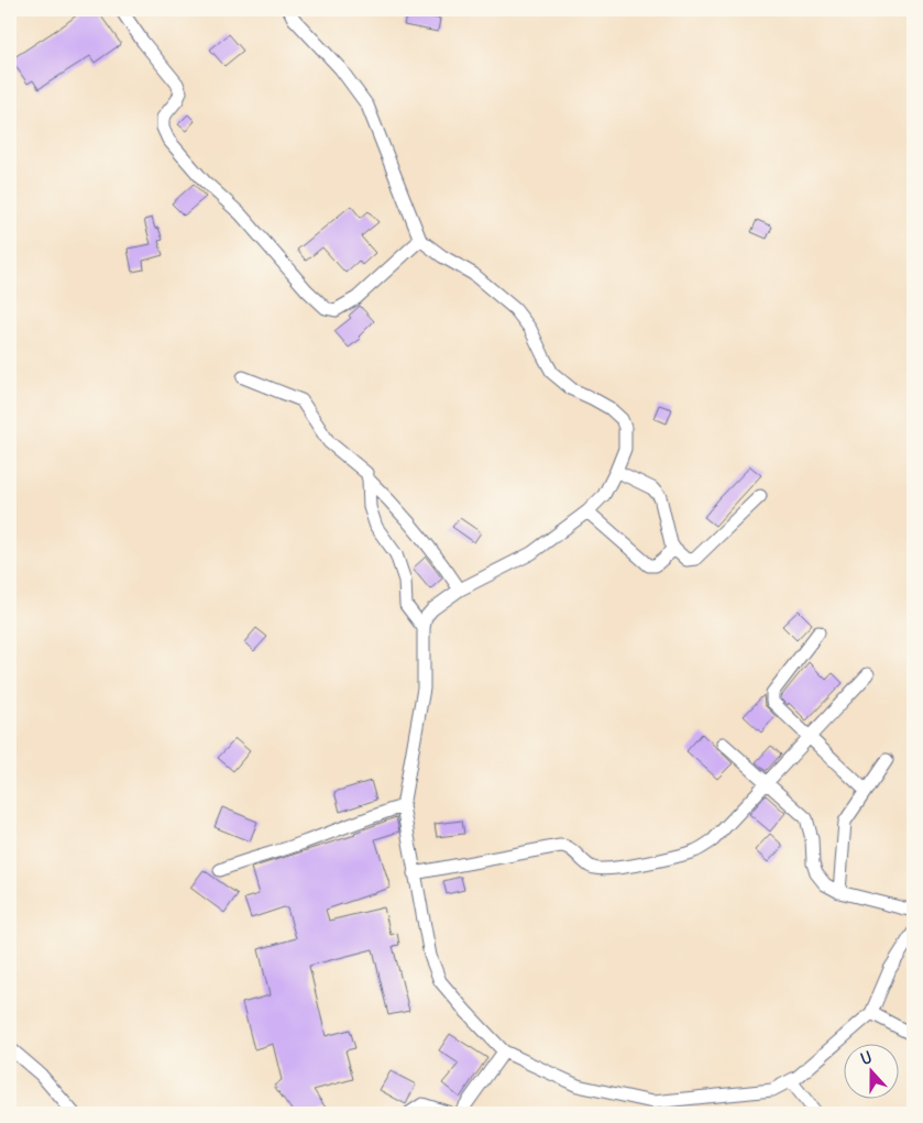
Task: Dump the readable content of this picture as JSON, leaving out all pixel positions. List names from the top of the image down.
{
  "north": "top"
}
